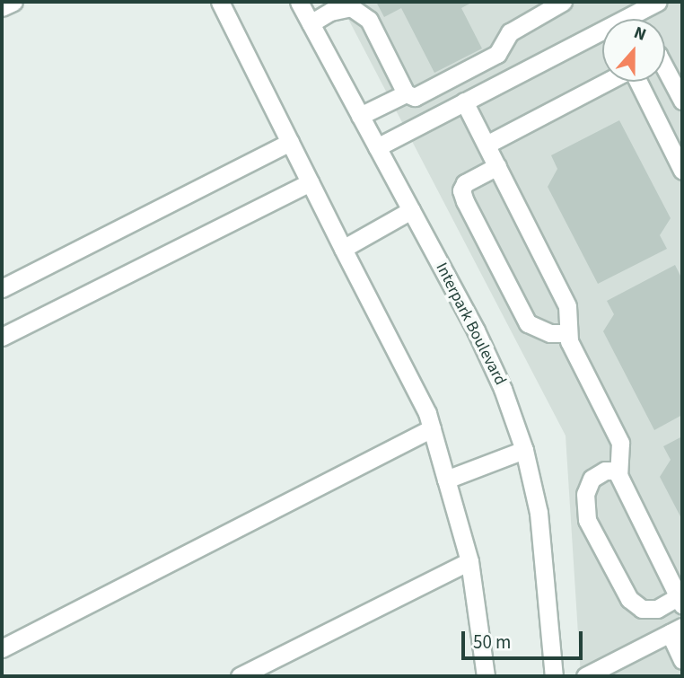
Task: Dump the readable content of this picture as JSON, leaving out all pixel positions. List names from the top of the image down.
{
  "streets": {
    "street": ["Interpark Boulevard"]
  },
  "scale_bar": "50 m",
  "north": "top"
}
